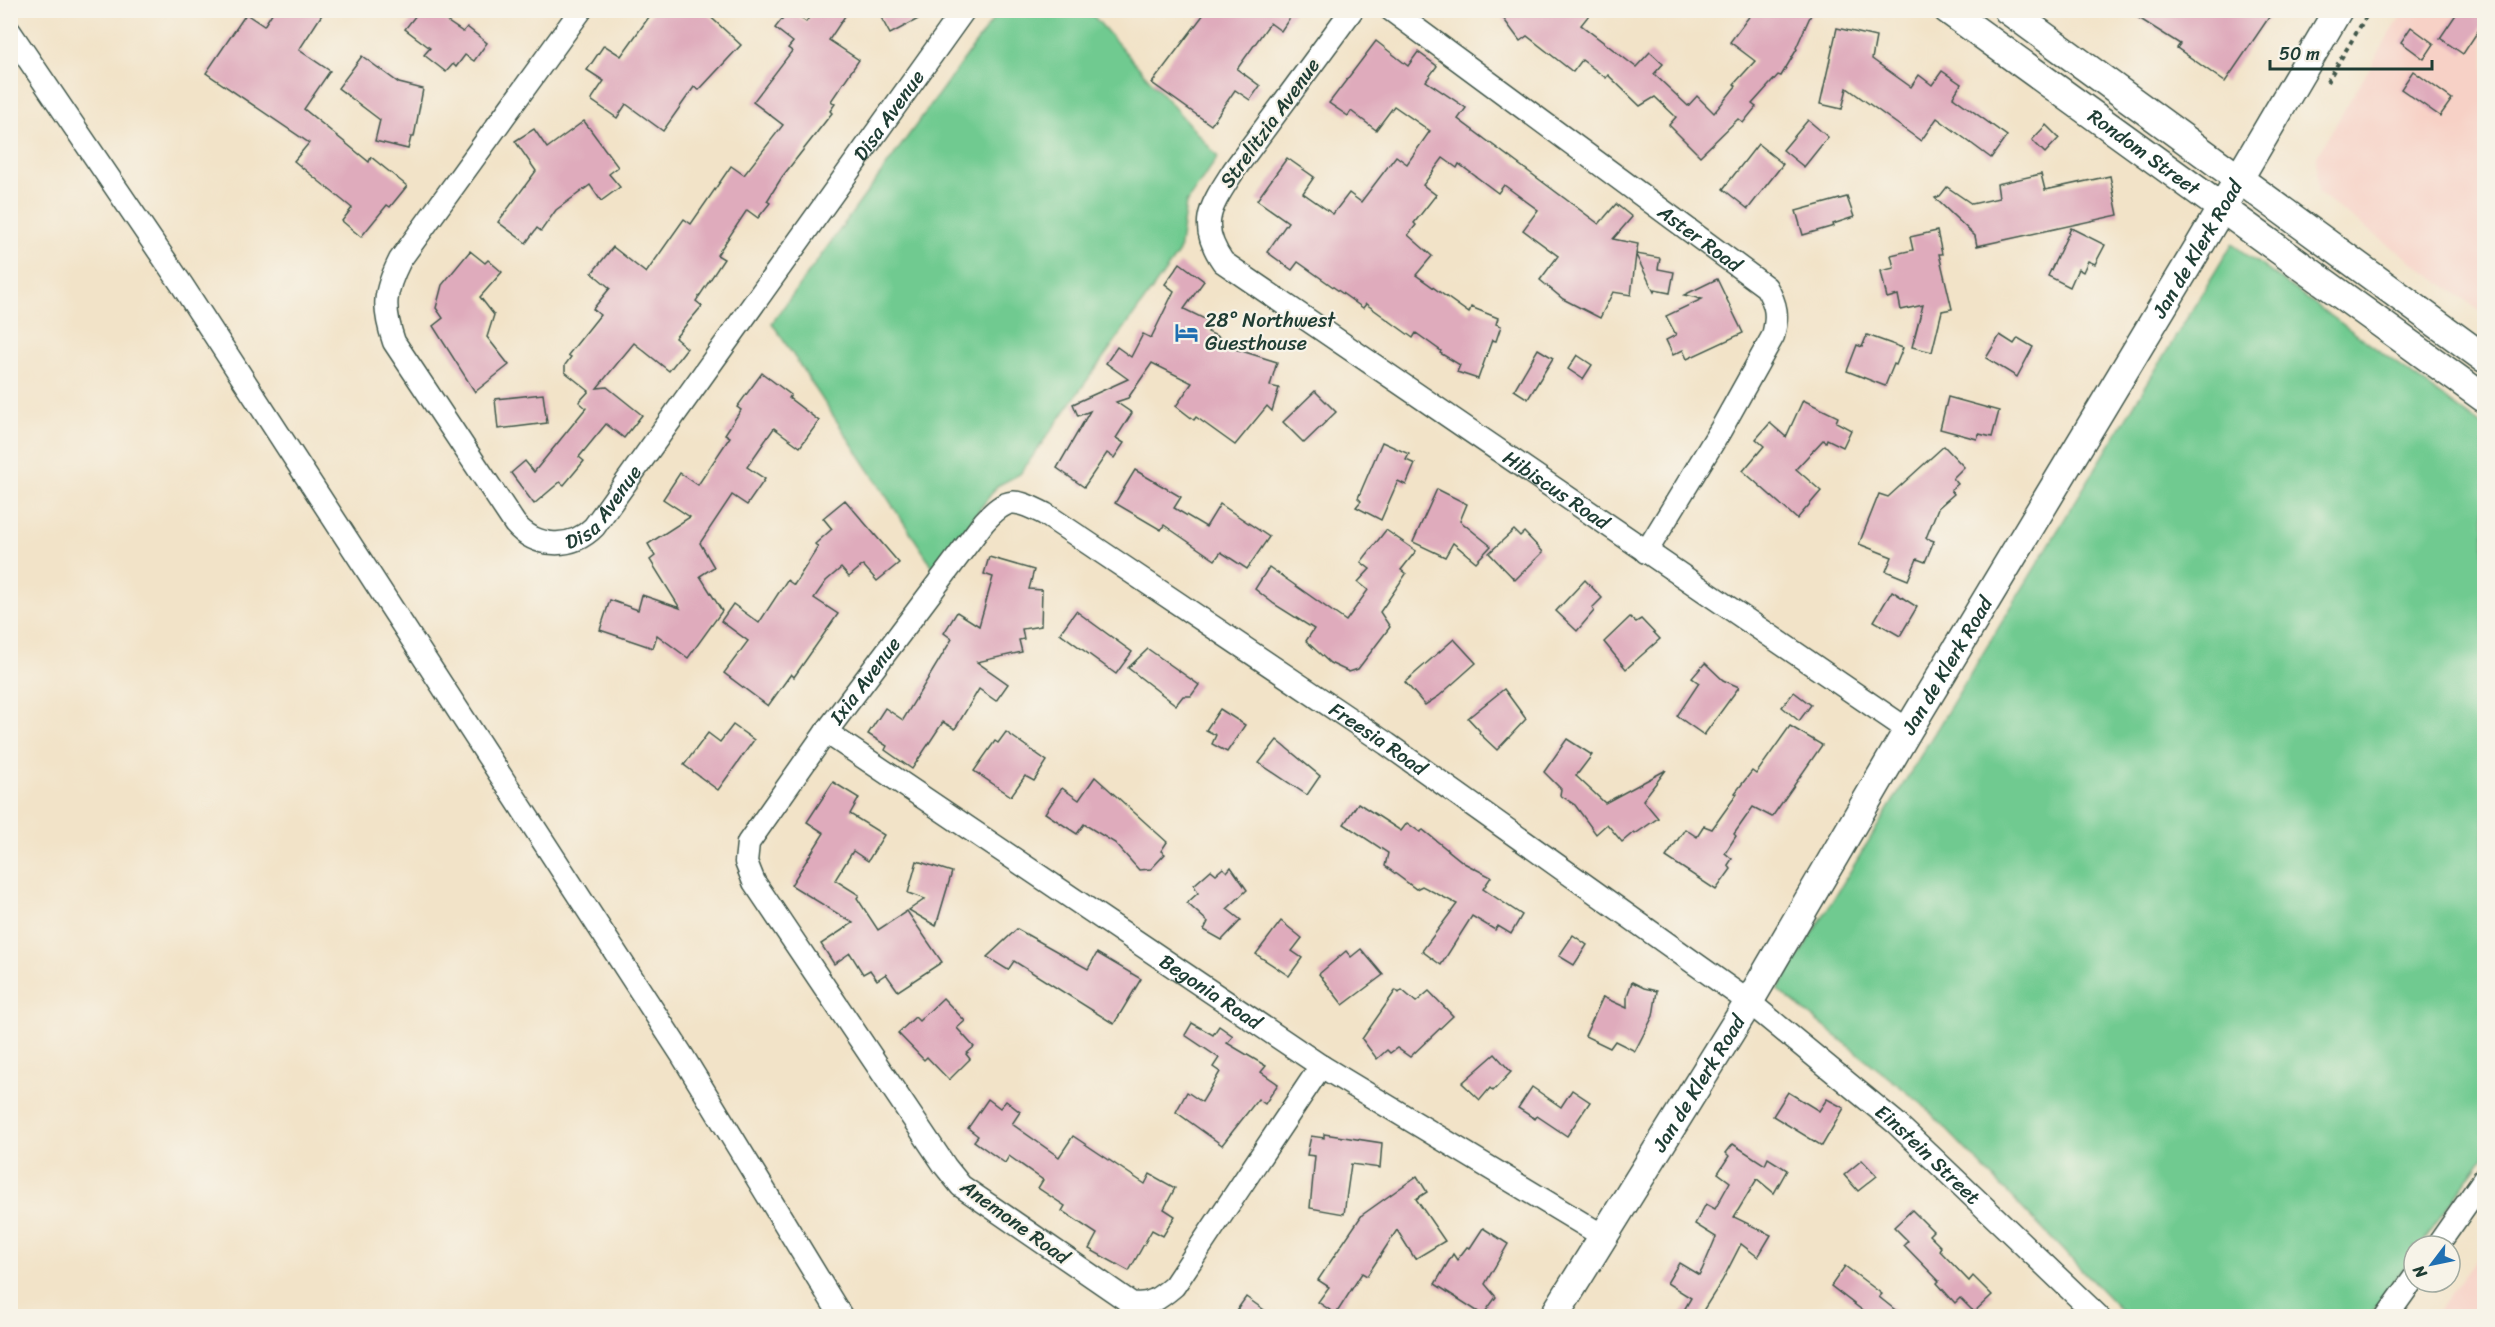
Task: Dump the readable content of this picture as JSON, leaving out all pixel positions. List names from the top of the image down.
{
  "streets": {
    "street": [
      "Disa Avenue",
      "Strelitzia Avenue",
      "Rondom Street",
      "Aster Road",
      "Jan de Klerk Road",
      "Hibiscus Road",
      "Ixia Avenue",
      "Freesia Road",
      "Begonia Road",
      "Einstein Street",
      "Anemone Road"
    ]
  },
  "crossings": [
    ["Strelitzia Avenue", "Hibiscus Road"],
    ["Rondom Street", "Jan de Klerk Road"],
    ["Aster Road", "Hibiscus Road"],
    ["Jan de Klerk Road", "Hibiscus Road"],
    ["Jan de Klerk Road", "Freesia Road"],
    ["Jan de Klerk Road", "Begonia Road"],
    ["Jan de Klerk Road", "Einstein Street"],
    ["Ixia Avenue", "Freesia Road"],
    ["Ixia Avenue", "Begonia Road"],
    ["Ixia Avenue", "Anemone Road"],
    ["Freesia Road", "Einstein Street"],
    ["Begonia Road", "Anemone Road"]
  ],
  "places": {
    "hotel": ["28° Northwest Guesthouse"]
  },
  "scale_bar": "50 m",
  "north": "bottom left"
}
